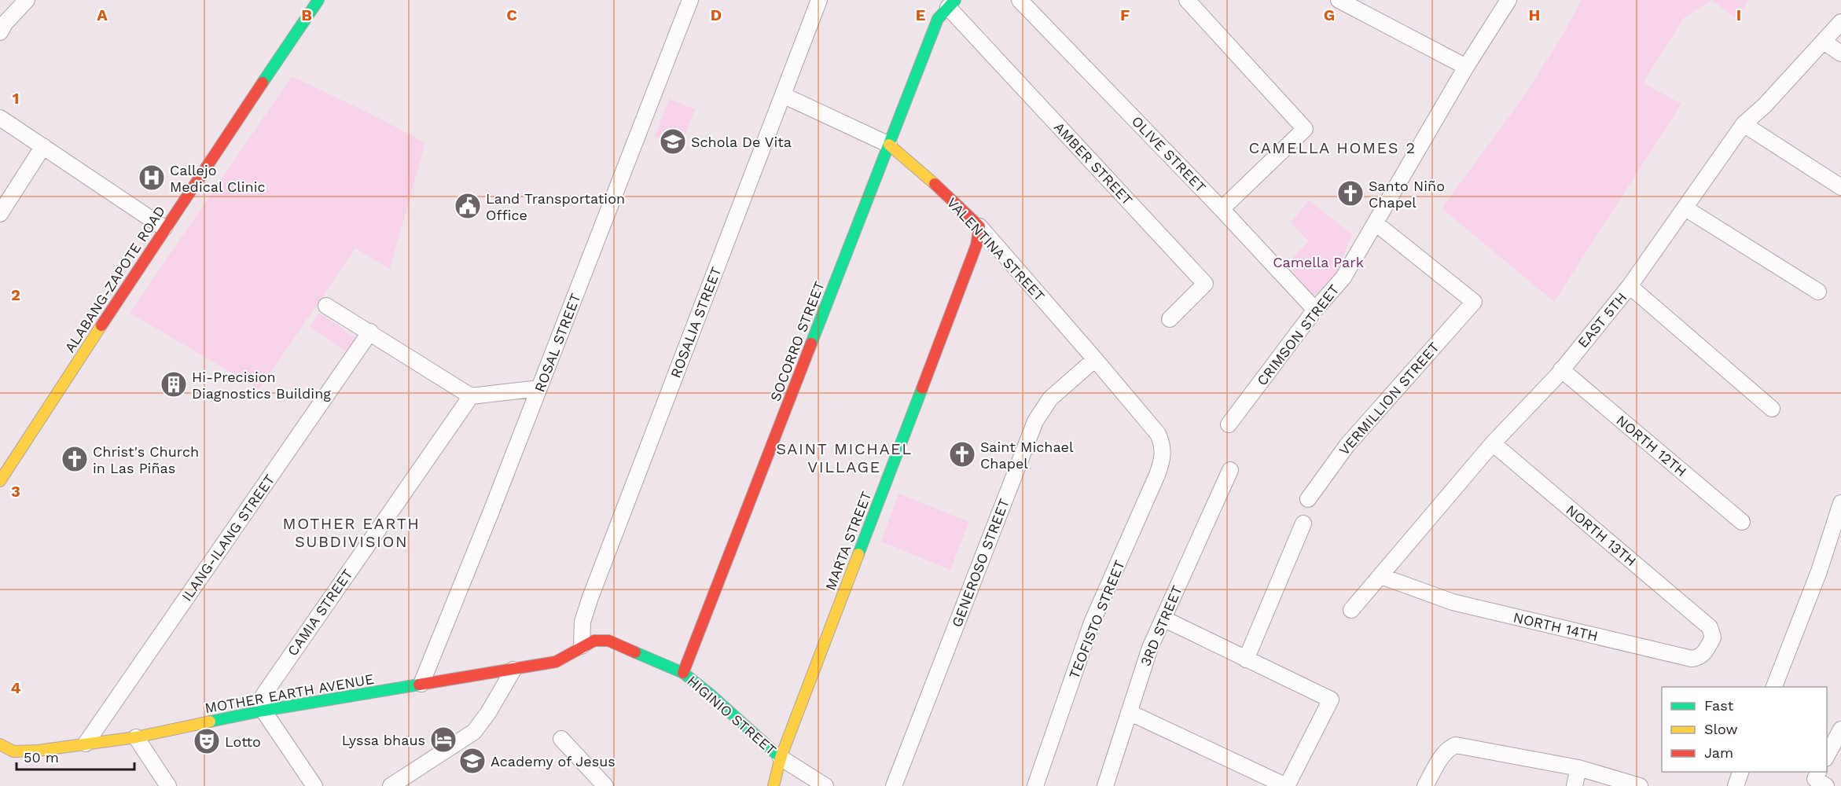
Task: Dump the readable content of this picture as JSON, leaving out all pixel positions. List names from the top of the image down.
{
  "streets": {
    "main road": [
      "VALENTINA STREET",
      "ALABANG-ZAPOTE ROAD",
      "SOCORRO STREET",
      "MARTA STREET",
      "MOTHER EARTH AVENUE",
      "HIGINIO STREET"
    ],
    "street": [
      "OLIVE STREET",
      "AMBER STREET",
      "EAST 5TH",
      "ROSALIA STREET",
      "CRIMSON STREET",
      "ROSAL STREET",
      "VERMILLION STREET",
      "NORTH 12TH",
      "NORTH 13TH",
      "ILANG-ILANG STREET",
      "GENEROSO STREET",
      "CAMIA STREET",
      "TEOFISTO STREET",
      "3RD STREET",
      "NORTH 14TH"
    ]
  },
  "crossings": [
    ["OLIVE STREET", "CRIMSON STREET"],
    ["AMBER STREET", "SOCORRO STREET"],
    ["VALENTINA STREET", "ROSALIA STREET"],
    ["VALENTINA STREET", "SOCORRO STREET"],
    ["VALENTINA STREET", "MARTA STREET"],
    ["VALENTINA STREET", "GENEROSO STREET"],
    ["VALENTINA STREET", "TEOFISTO STREET"],
    ["EAST 5TH", "NORTH 12TH"],
    ["EAST 5TH", "NORTH 13TH"],
    ["EAST 5TH", "NORTH 14TH"],
    ["ROSALIA STREET", "MOTHER EARTH AVENUE"],
    ["ROSALIA STREET", "HIGINIO STREET"],
    ["CRIMSON STREET", "VERMILLION STREET"],
    ["SOCORRO STREET", "HIGINIO STREET"],
    ["ROSAL STREET", "MOTHER EARTH AVENUE"],
    ["NORTH 13TH", "NORTH 14TH"],
    ["ILANG-ILANG STREET", "MOTHER EARTH AVENUE"],
    ["MARTA STREET", "HIGINIO STREET"],
    ["CAMIA STREET", "MOTHER EARTH AVENUE"],
    ["MOTHER EARTH AVENUE", "HIGINIO STREET"]
  ],
  "districts": ["CAMELLA HOMES 2", "SAINT MICHAEL VILLAGE", "MOTHER EARTH SUBDIVISION"],
  "parks": ["Camella Park"],
  "places": {
    "school or university": ["Schola De Vita", "Academy of Jesus"],
    "hospital": ["Callejo Medical Clinic"],
    "church": ["Santo Niño Chapel", "Saint Michael Chapel", "Christ's Church in Las Piñas"],
    "public building": ["Land Transportation Office"],
    "building": ["Hi-Precision Diagnostics Building"],
    "hotel": ["Lyssa bhaus"],
    "theatre": ["Lotto"]
  },
  "legend": ["Fast", "Slow", "Jam"],
  "scale_bar": "50 m",
  "grid": {
    "columns": [
      "A",
      "B",
      "C",
      "D",
      "E",
      "F",
      "G",
      "H",
      "I"
    ],
    "rows": [
      "1",
      "2",
      "3",
      "4"
    ]
  }
}
